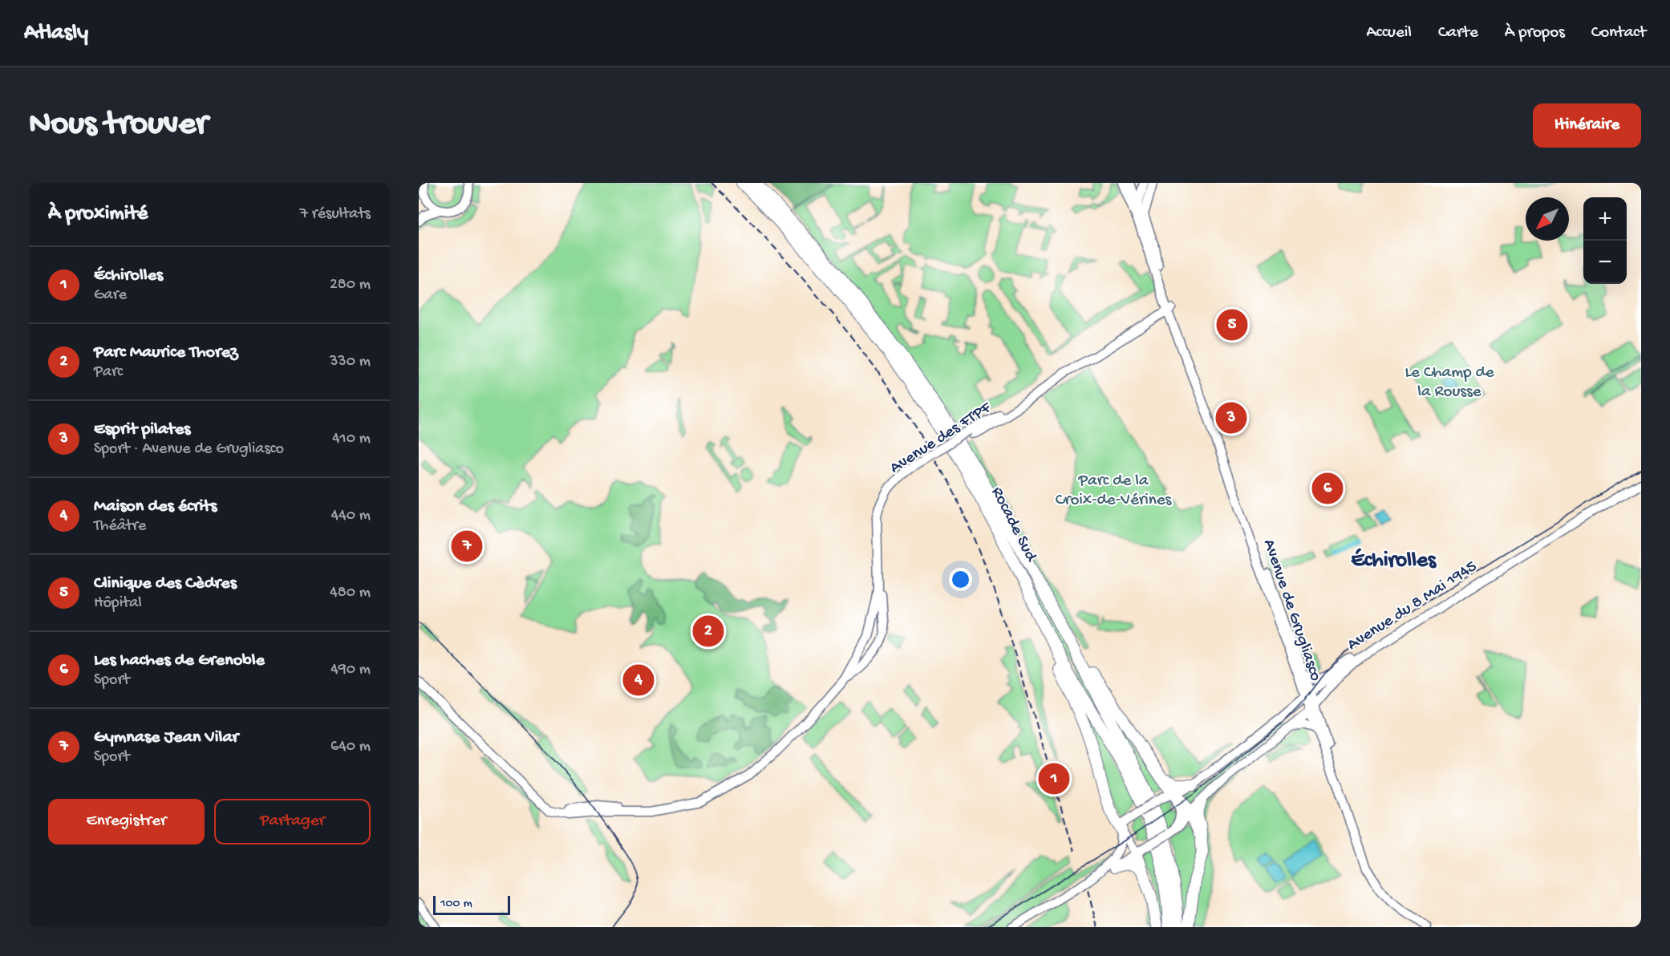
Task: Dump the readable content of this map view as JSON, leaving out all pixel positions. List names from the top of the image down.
{
  "streets": {
    "highway": ["Rocade Sud"],
    "main road": ["Avenue des FTPF", "Avenue du 8 Mai 1945", "Avenue de Grugliasco"]
  },
  "crossings": [
    ["Avenue des FTPF", "Avenue de Grugliasco"],
    ["Avenue du 8 Mai 1945", "Avenue de Grugliasco"]
  ],
  "districts": ["Échirolles"],
  "parks": ["Le Champ de la Rousse", "Parc de la Croix-de-Vérines"],
  "scale_bar": "100 m",
  "north": "bottom left",
  "page": {
    "header": "Atlasly",
    "nav": [
      "Accueil",
      "Carte",
      "À propos",
      "Contact"
    ],
    "buttons": [
      "Itinéraire",
      ["Enregistrer", "Partager"]
    ],
    "title": "Nous trouver",
    "heading": ["À proximité", "7 résultats"],
    "map_buttons": ["+", "−"],
    "list": [
      {
        "mark": "1",
        "name": "Échirolles",
        "note": "Gare",
        "value": "280 m"
      },
      {
        "mark": "2",
        "name": "Parc Maurice Thorez",
        "note": "Parc",
        "value": "330 m"
      },
      {
        "mark": "3",
        "name": "Esprit pilates",
        "note": "Sport · Avenue de Grugliasco",
        "value": "410 m"
      },
      {
        "mark": "4",
        "name": "Maison des écrits",
        "note": "Théâtre",
        "value": "440 m"
      },
      {
        "mark": "5",
        "name": "Clinique des Cèdres",
        "note": "Hôpital",
        "value": "480 m"
      },
      {
        "mark": "6",
        "name": "Les haches de Grenoble",
        "note": "Sport",
        "value": "490 m"
      },
      {
        "mark": "7",
        "name": "Gymnase Jean Vilar",
        "note": "Sport",
        "value": "640 m"
      }
    ],
    "pins": [
      "5",
      "3",
      "6",
      "7",
      "2",
      "4",
      "1"
    ],
    "scale": "100 m"
  }
}
